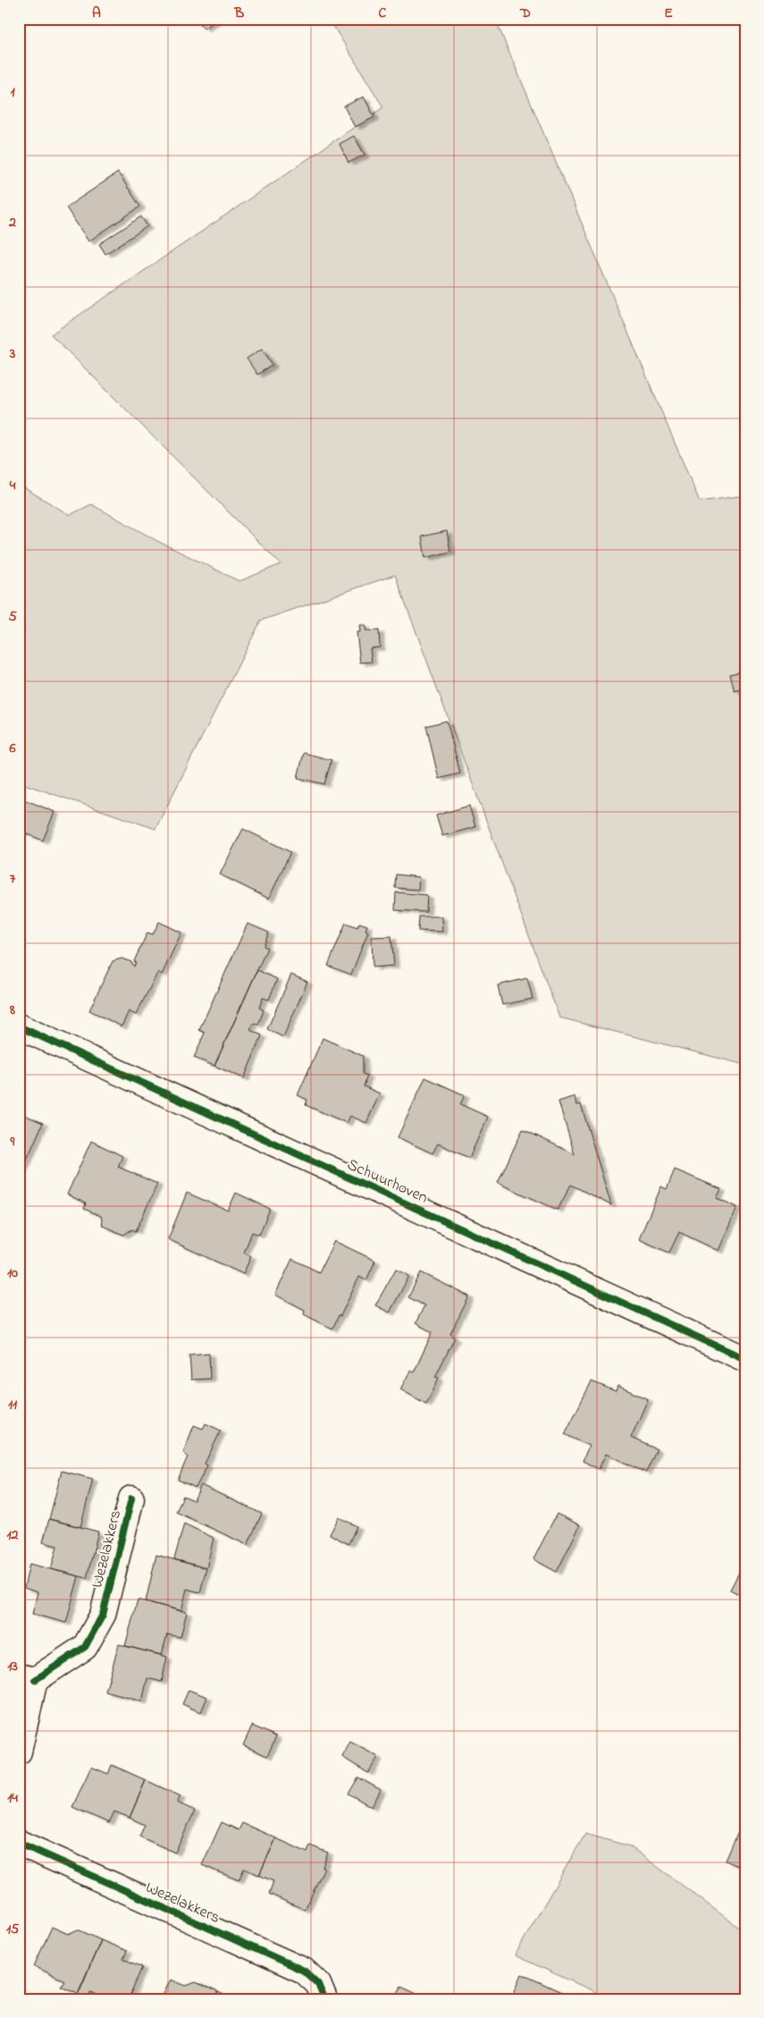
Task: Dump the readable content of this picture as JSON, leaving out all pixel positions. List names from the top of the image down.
{
  "streets": {
    "street": ["Schuurhoven", "Wezelakkers"]
  },
  "grid": {
    "columns": [
      "A",
      "B",
      "C",
      "D",
      "E"
    ],
    "rows": [
      "1",
      "2",
      "3",
      "4",
      "5",
      "6",
      "7",
      "8",
      "9",
      "10",
      "11",
      "12",
      "13",
      "14",
      "15"
    ]
  }
}
